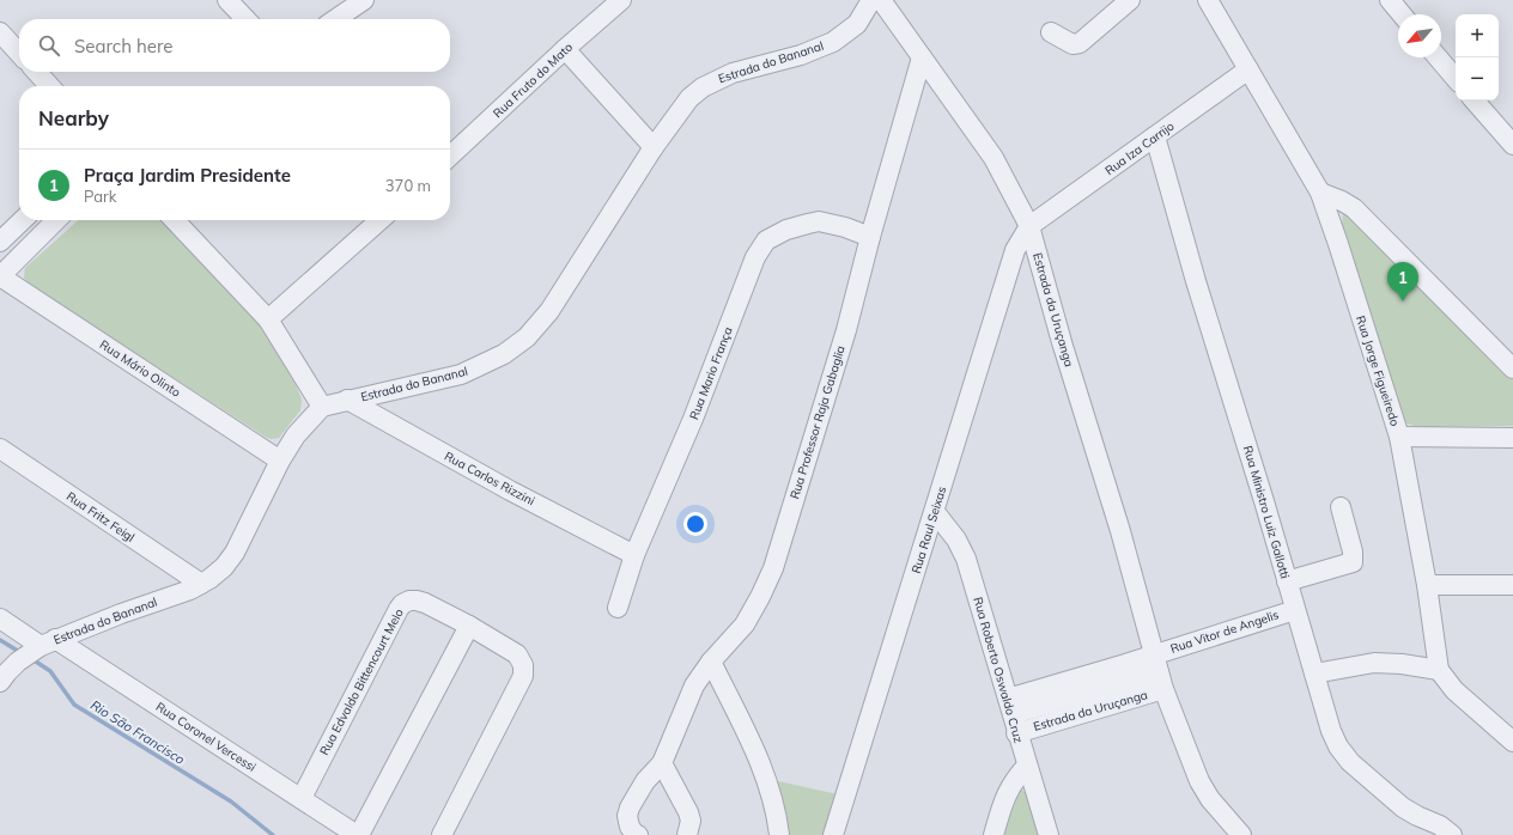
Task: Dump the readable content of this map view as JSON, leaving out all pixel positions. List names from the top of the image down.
{
  "streets": {
    "street": [
      "Estrada do Bananal",
      "Rua Fruto do Mato",
      "Rua Iza Carrijo",
      "Estrada da Uruçanga",
      "Rua Mário Olinto",
      "Rua Jorge Figueiredo",
      "Rua Mario França",
      "Rua Professor Raja Gabaglia",
      "Rua Carlos Rizzini",
      "Rua Ministro Luiz Gallotti",
      "Rua Fritz Feigl",
      "Rua Raul Seixas",
      "Rua Vitor de Angelis",
      "Rua Roberto Oswaldo Cruz",
      "Rua Edvaldo Bittencourt Melo",
      "Rua Coronel Vercessi"
    ]
  },
  "crossings": [
    ["Estrada do Bananal", "Rua Mário Olinto"],
    ["Estrada do Bananal", "Rua Carlos Rizzini"],
    ["Estrada do Bananal", "Rua Fritz Feigl"],
    ["Estrada do Bananal", "Rua Coronel Vercessi"],
    ["Rua Iza Carrijo", "Estrada da Uruçanga"],
    ["Rua Iza Carrijo", "Rua Jorge Figueiredo"],
    ["Rua Iza Carrijo", "Rua Ministro Luiz Gallotti"],
    ["Rua Iza Carrijo", "Rua Raul Seixas"],
    ["Estrada da Uruçanga", "Rua Professor Raja Gabaglia"],
    ["Estrada da Uruçanga", "Rua Raul Seixas"],
    ["Estrada da Uruçanga", "Rua Vitor de Angelis"],
    ["Estrada da Uruçanga", "Rua Roberto Oswaldo Cruz"],
    ["Rua Mario França", "Rua Professor Raja Gabaglia"],
    ["Rua Mario França", "Rua Carlos Rizzini"],
    ["Rua Ministro Luiz Gallotti", "Rua Vitor de Angelis"],
    ["Rua Raul Seixas", "Rua Roberto Oswaldo Cruz"],
    ["Rua Edvaldo Bittencourt Melo", "Rua Coronel Vercessi"]
  ],
  "water": ["Rio São Francisco"],
  "north": "bottom left",
  "page": {
    "map_buttons": ["+", "−"],
    "search": "Search here",
    "heading": "Nearby",
    "list": [
      {
        "mark": "1",
        "name": "Praça Jardim Presidente",
        "note": "Park",
        "value": "370 m"
      }
    ],
    "pins": "1"
  }
}
